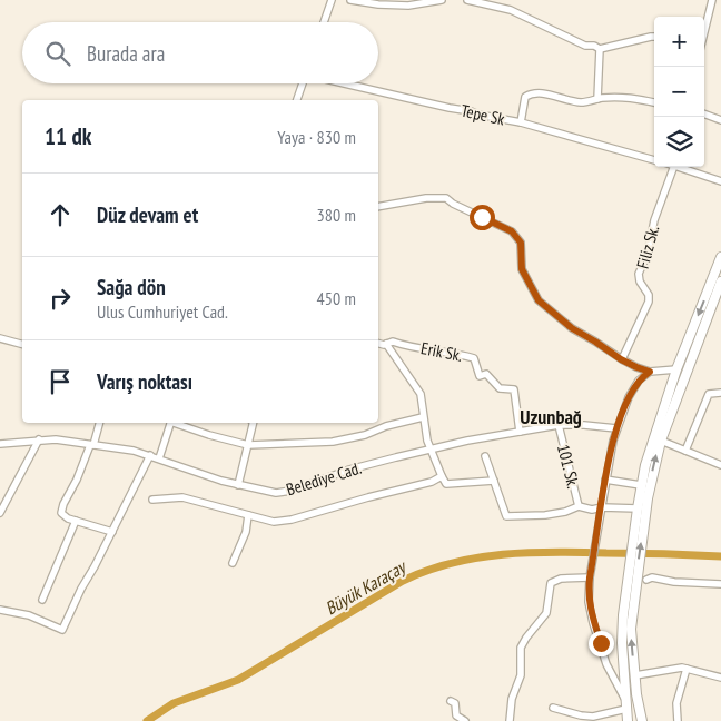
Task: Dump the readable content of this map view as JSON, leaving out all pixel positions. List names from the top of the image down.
{
  "streets": {
    "street": [
      "Tepe Sk",
      "Filiz Sk.",
      "Erik Sk.",
      "101. Sk.",
      "Belediye Cad."
    ]
  },
  "crossings": [
    ["Erik Sk.", "Belediye Cad."],
    ["101. Sk.", "Belediye Cad."]
  ],
  "districts": ["Uzunbağ"],
  "water": ["Büyük Karaçay"],
  "page": {
    "map_buttons": ["+", "−"],
    "search": "Burada ara",
    "heading": ["11 dk", "Yaya · 830 m"],
    "list": [
      ["Düz devam et", "380 m"],
      ["Sağa dön", "Ulus Cumhuriyet Cad.", "450 m"],
      "Varış noktası"
    ]
  }
}
